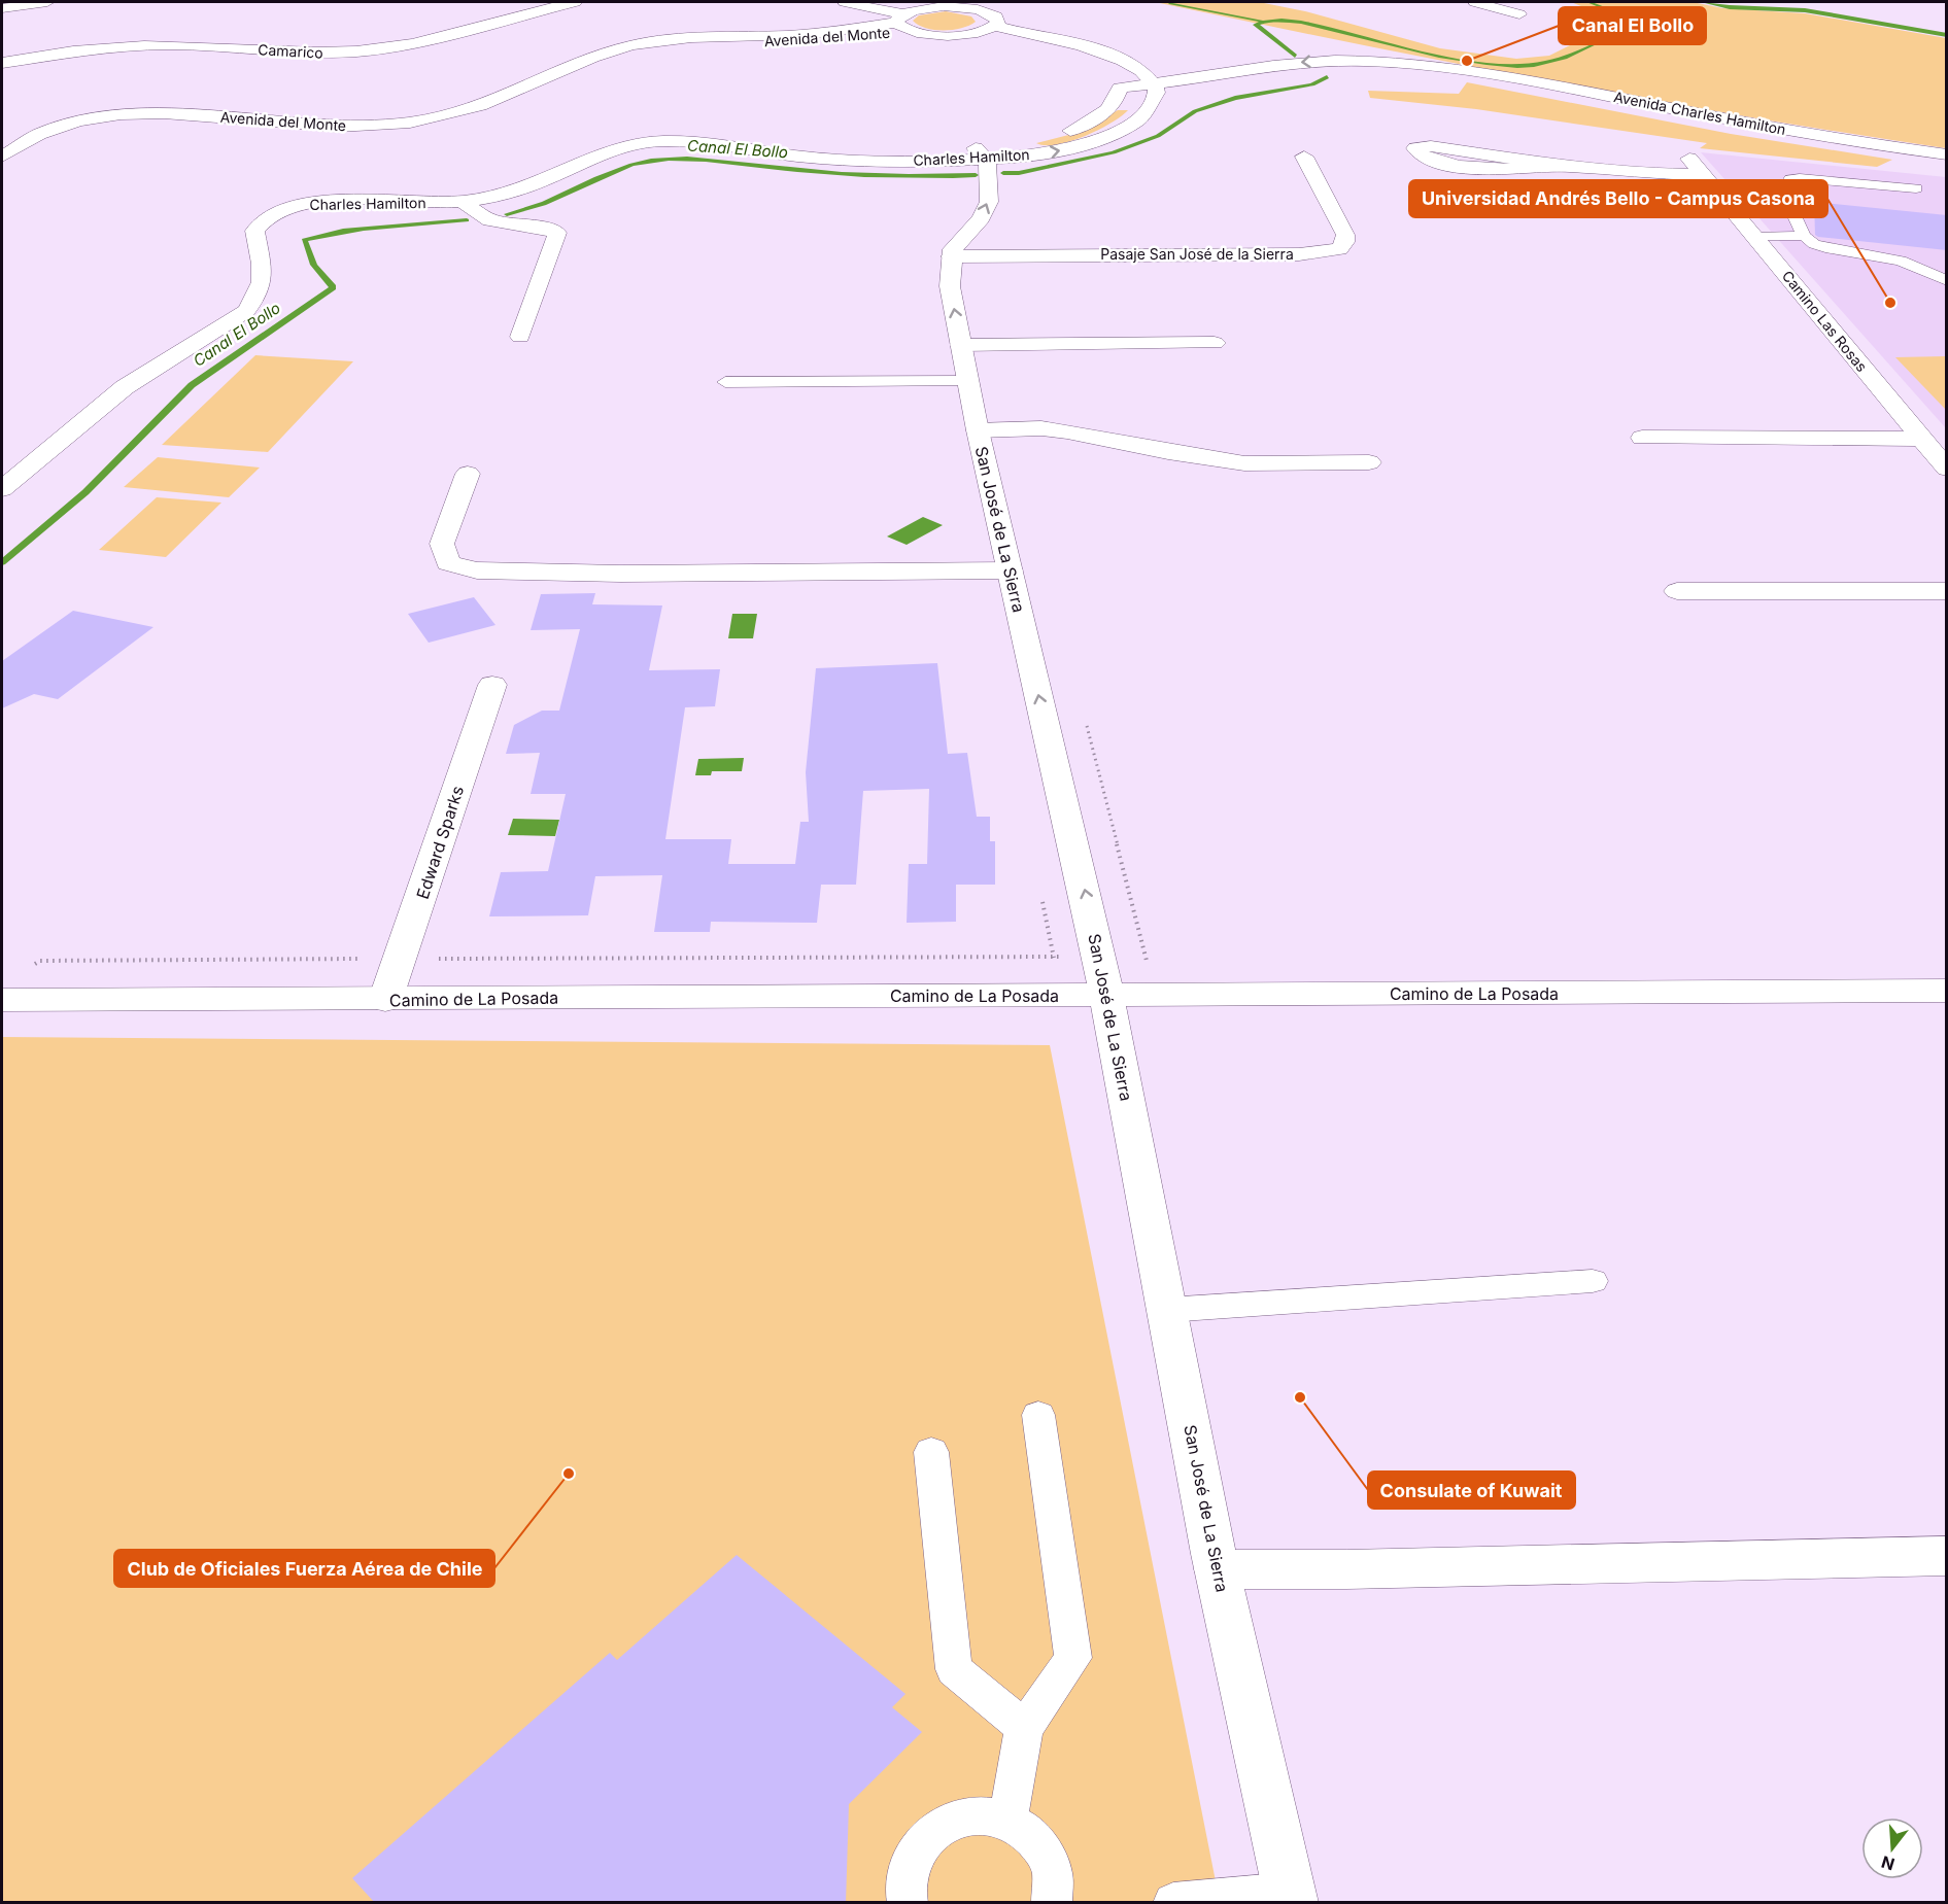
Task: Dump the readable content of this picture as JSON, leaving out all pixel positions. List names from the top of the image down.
{
  "streets": {
    "street": [
      "Avenida del Monte",
      "Camarico",
      "Avenida Charles Hamilton",
      "Charles Hamilton",
      "Pasaje San José de la Sierra",
      "Camino Las Rosas",
      "San José de La Sierra",
      "Edward Sparks",
      "Camino de La Posada"
    ]
  },
  "crossings": [
    ["Avenida Charles Hamilton", "Charles Hamilton"],
    ["Pasaje San José de la Sierra", "San José de La Sierra"],
    ["San José de La Sierra", "Camino de La Posada"],
    ["Edward Sparks", "Camino de La Posada"]
  ],
  "water": ["Canal El Bollo"],
  "places": [
    "Canal El Bollo",
    "Universidad Andrés Bello - Campus Casona",
    "Consulate of Kuwait",
    "Club de Oficiales Fuerza Aérea de Chile"
  ],
  "north": "bottom"
}
